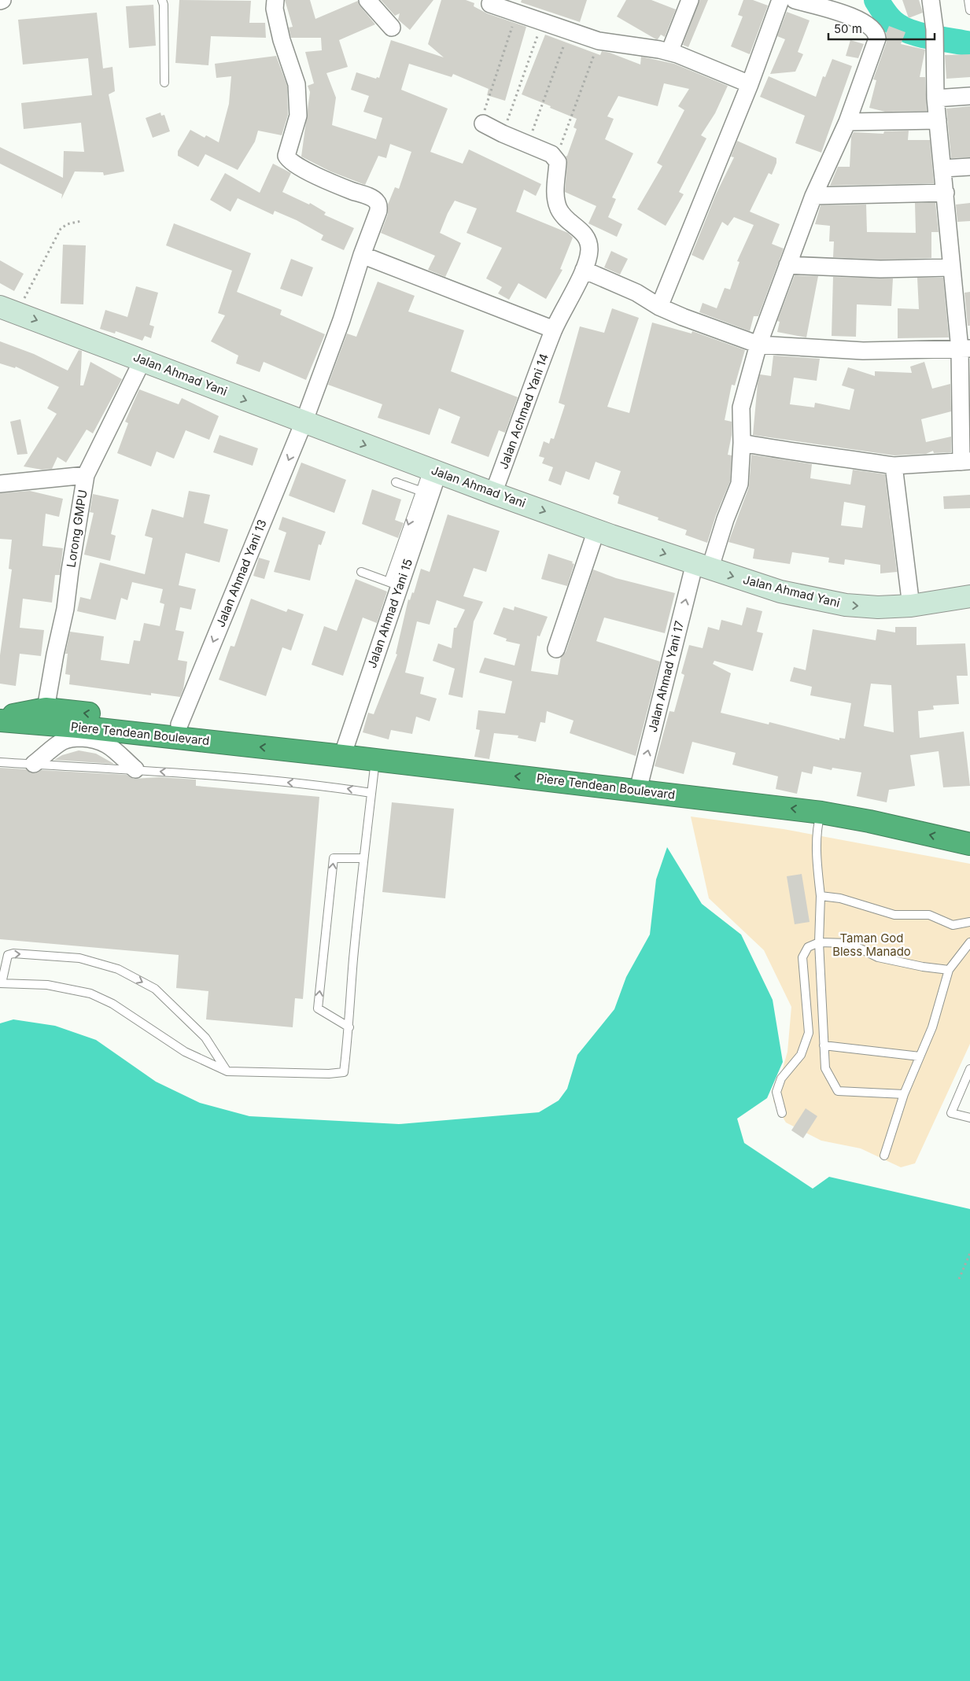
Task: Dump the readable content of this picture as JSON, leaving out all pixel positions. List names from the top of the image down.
{
  "streets": {
    "highway": ["Piere Tendean Boulevard"],
    "main road": ["Jalan Ahmad Yani"],
    "street": [
      "Jalan Achmad Yani 14",
      "Lorong GMPU",
      "Jalan Ahmad Yani 13",
      "Jalan Ahmad Yani 15",
      "Jalan Ahmad Yani 17"
    ]
  },
  "crossings": [
    ["Jalan Ahmad Yani", "Jalan Achmad Yani 14"],
    ["Jalan Ahmad Yani", "Lorong GMPU"],
    ["Jalan Ahmad Yani", "Jalan Ahmad Yani 13"],
    ["Jalan Ahmad Yani", "Jalan Ahmad Yani 15"],
    ["Jalan Ahmad Yani", "Jalan Ahmad Yani 17"],
    ["Lorong GMPU", "Piere Tendean Boulevard"],
    ["Jalan Ahmad Yani 13", "Piere Tendean Boulevard"],
    ["Jalan Ahmad Yani 15", "Piere Tendean Boulevard"],
    ["Jalan Ahmad Yani 17", "Piere Tendean Boulevard"]
  ],
  "one_way": ["Jalan Ahmad Yani", "Jalan Ahmad Yani 13", "Piere Tendean Boulevard"],
  "parks": ["Taman God Bless Manado"],
  "scale_bar": "50 m"
}
